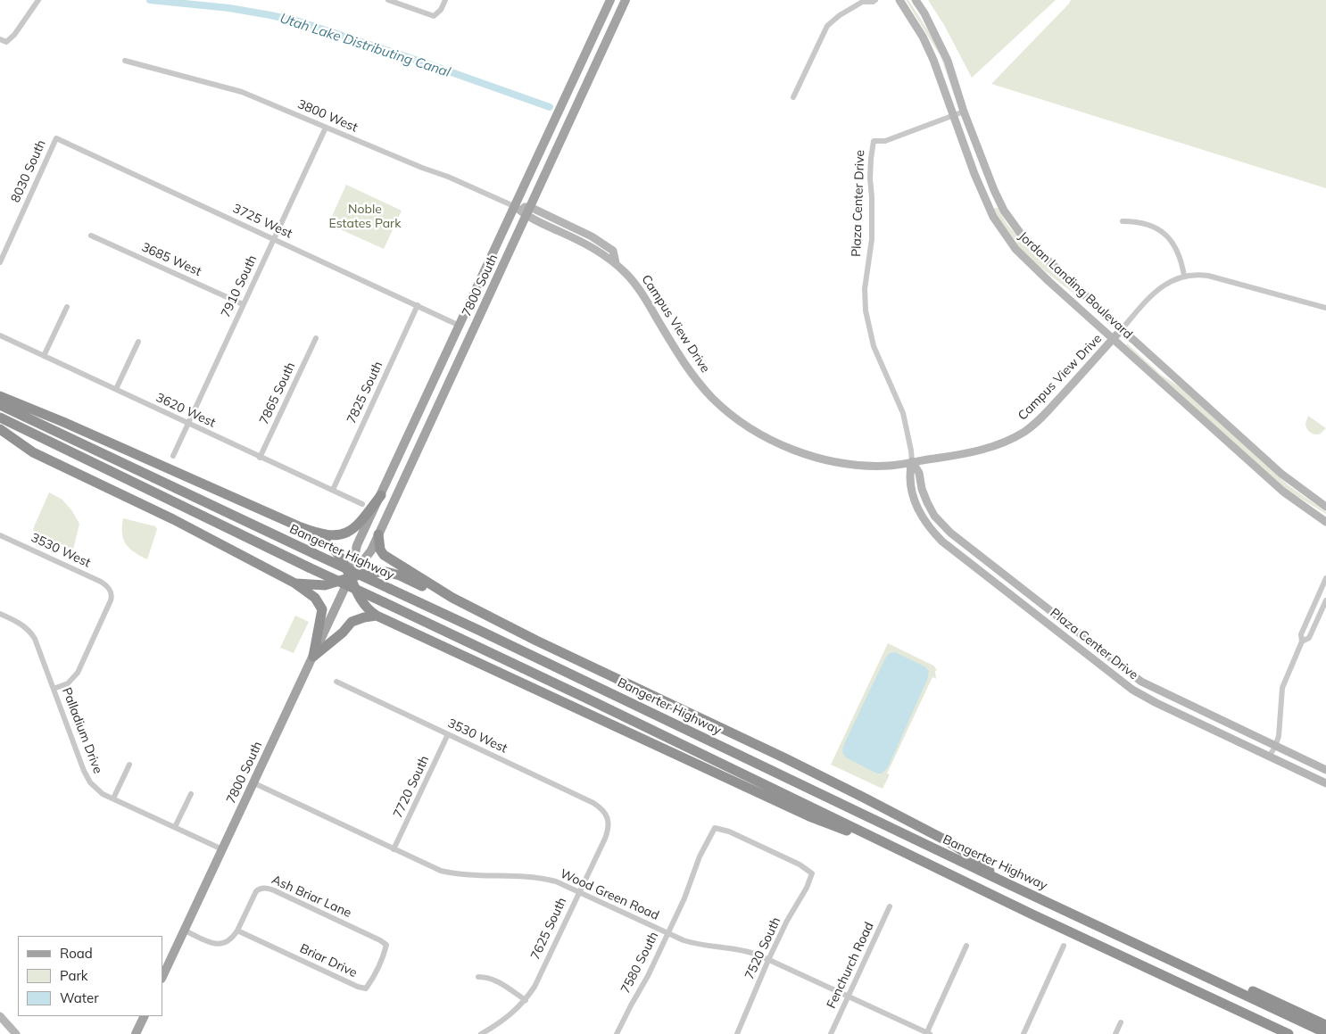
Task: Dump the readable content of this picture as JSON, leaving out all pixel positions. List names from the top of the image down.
{
  "streets": {
    "highway": ["Bangerter Highway"],
    "main road": ["7800 South"],
    "street": [
      "3800 West",
      "8030 South",
      "Plaza Center Drive",
      "3725 West",
      "3685 West",
      "Jordan Landing Boulevard",
      "7910 South",
      "Campus View Drive",
      "7825 South",
      "7865 South",
      "3620 West",
      "3530 West",
      "Palladium Drive",
      "7720 South",
      "Wood Green Road",
      "Ash Briar Lane",
      "7625 South",
      "7520 South",
      "Briar Drive",
      "7580 South",
      "Fenchurch Road"
    ]
  },
  "crossings": [
    ["3800 West", "7800 South"],
    ["3800 West", "7910 South"],
    ["3800 West", "Campus View Drive"],
    ["8030 South", "3725 West"],
    ["Plaza Center Drive", "Jordan Landing Boulevard"],
    ["Plaza Center Drive", "Campus View Drive"],
    ["3725 West", "7800 South"],
    ["3725 West", "7910 South"],
    ["3725 West", "7825 South"],
    ["3685 West", "7910 South"],
    ["7800 South", "Campus View Drive"],
    ["7800 South", "Palladium Drive"],
    ["7800 South", "Wood Green Road"],
    ["7800 South", "Ash Briar Lane"],
    ["Jordan Landing Boulevard", "Campus View Drive"],
    ["7910 South", "3620 West"],
    ["7825 South", "3620 West"],
    ["7865 South", "3620 West"],
    ["3530 West", "Palladium Drive"],
    ["3530 West", "7720 South"],
    ["3530 West", "7625 South"],
    ["7720 South", "Wood Green Road"],
    ["Wood Green Road", "7625 South"],
    ["Wood Green Road", "7520 South"],
    ["Wood Green Road", "7580 South"],
    ["Wood Green Road", "Fenchurch Road"],
    ["Ash Briar Lane", "Briar Drive"],
    ["7520 South", "7580 South"]
  ],
  "water": ["Utah Lake Distributing Canal"],
  "parks": ["Noble Estates Park"],
  "legend": ["Road", "Park", "Water"]
}
